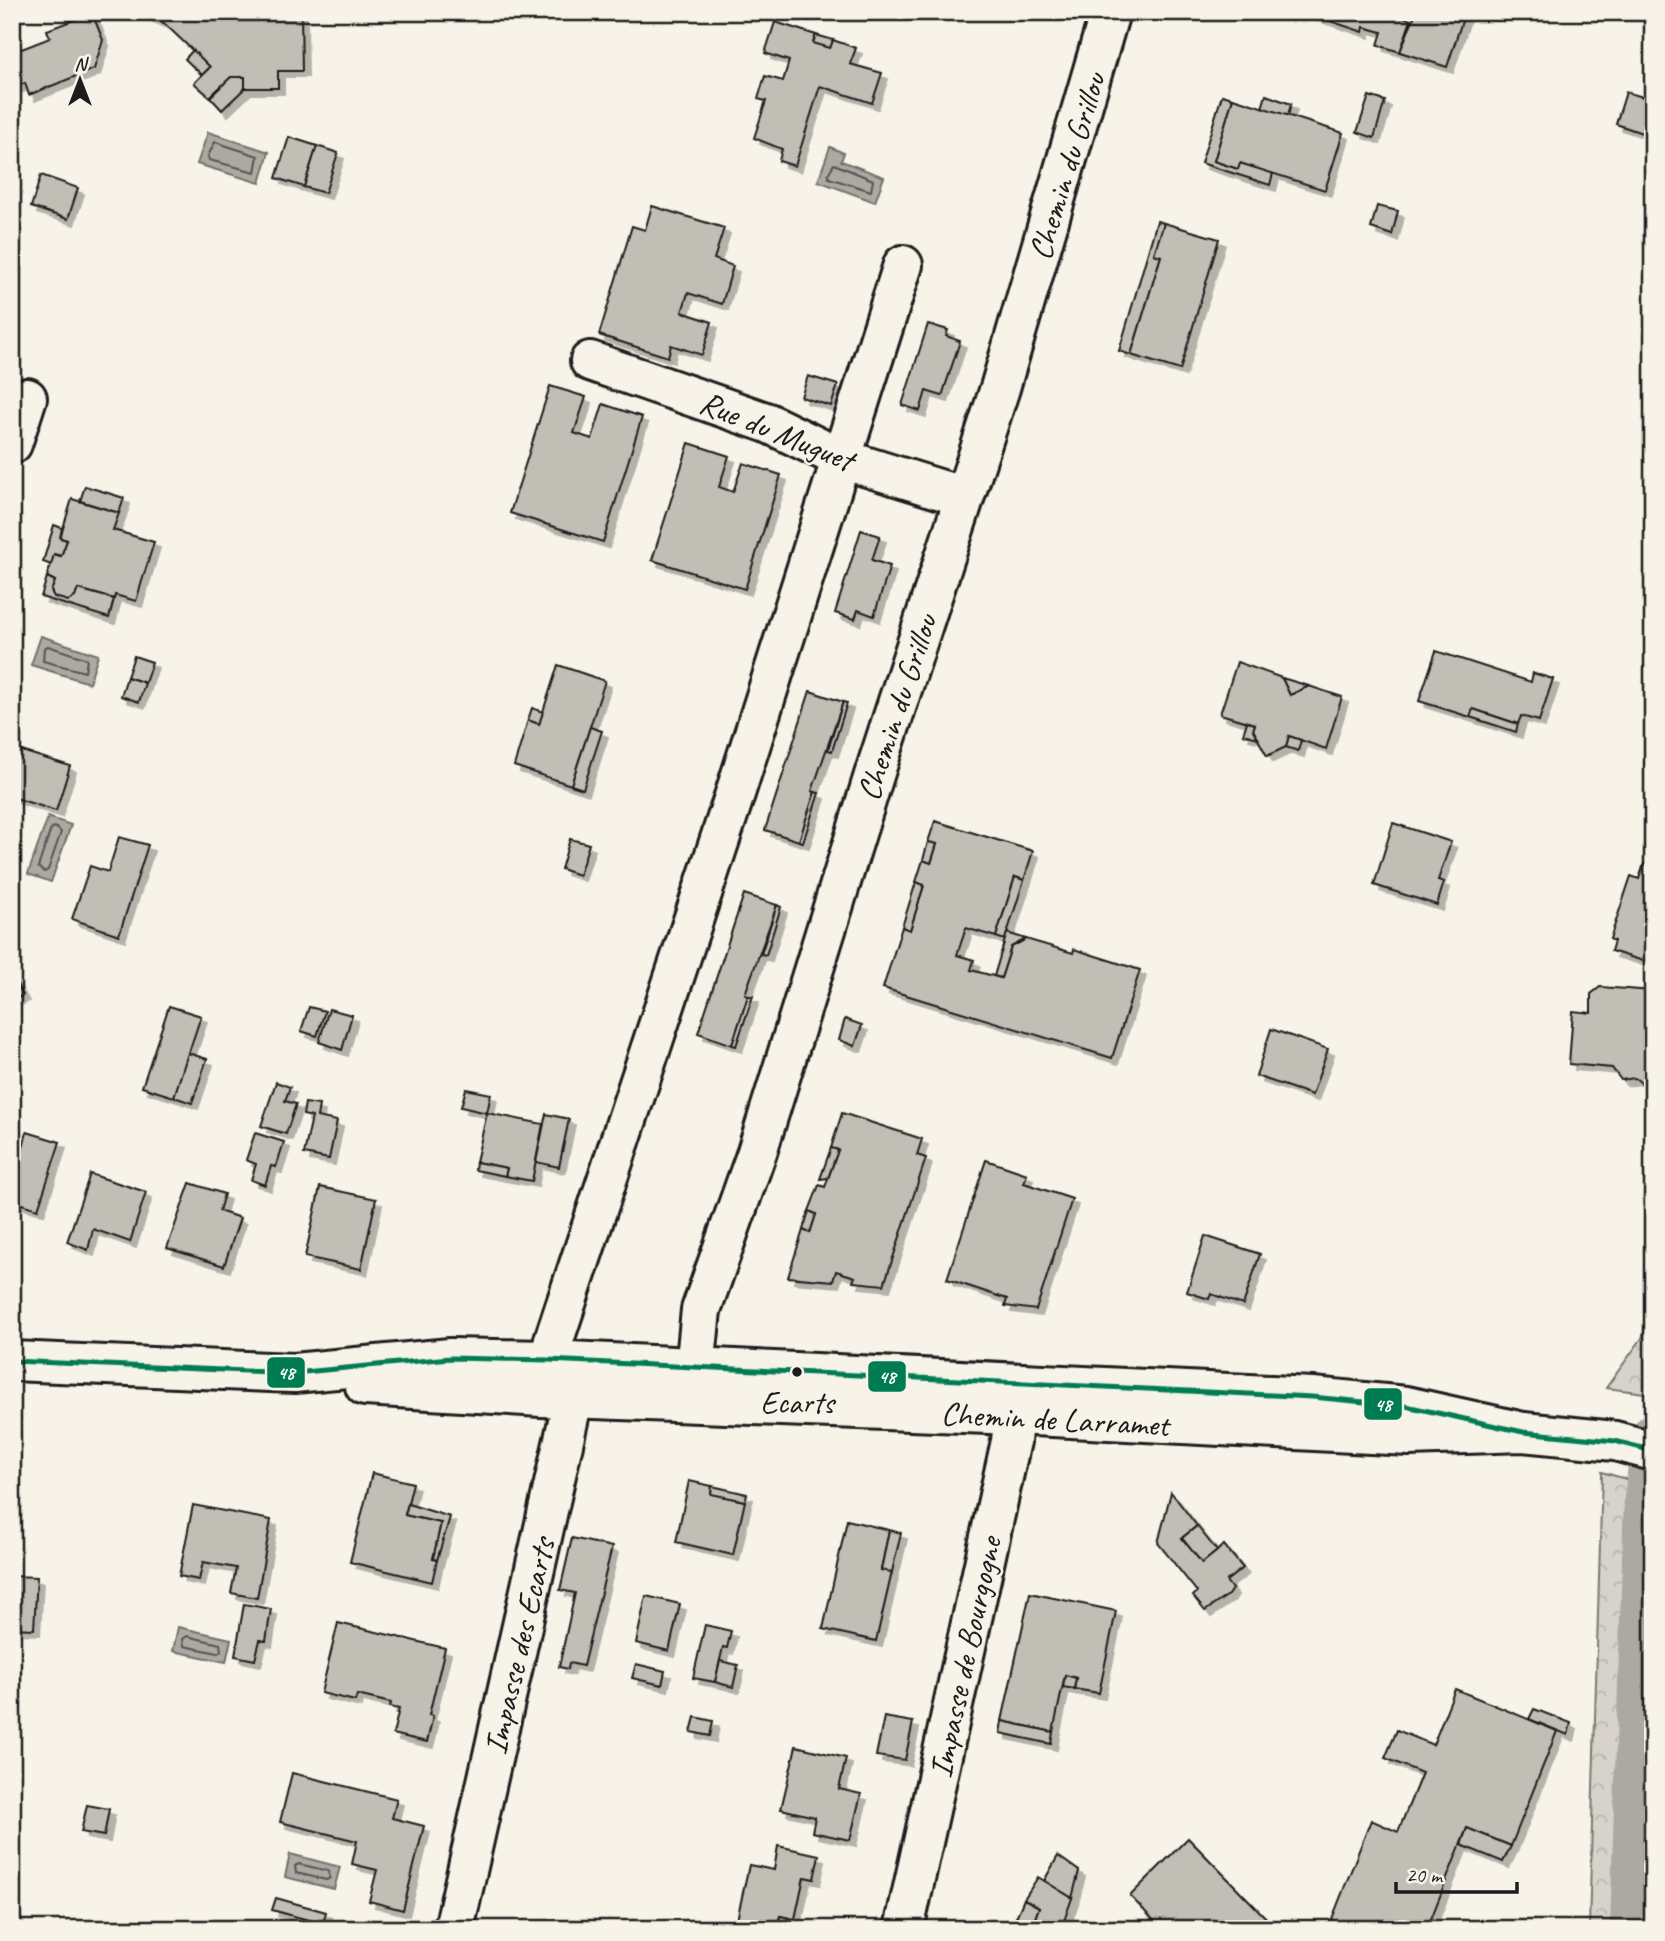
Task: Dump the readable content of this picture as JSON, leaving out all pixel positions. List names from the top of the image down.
{
  "streets": {
    "street": [
      "Chemin du Grillou",
      "Rue du Muguet",
      "Chemin de Larramet",
      "Impasse des Ecarts",
      "Impasse de Bourgogne"
    ]
  },
  "crossings": [
    ["Chemin du Grillou", "Rue du Muguet"],
    ["Chemin du Grillou", "Chemin de Larramet"],
    ["Rue du Muguet", "Impasse des Ecarts"],
    ["Chemin de Larramet", "Impasse des Ecarts"],
    ["Chemin de Larramet", "Impasse de Bourgogne"]
  ],
  "places": ["Ecarts"],
  "lines": ["transit line 48"],
  "scale_bar": "20 m",
  "north": "top"
}
